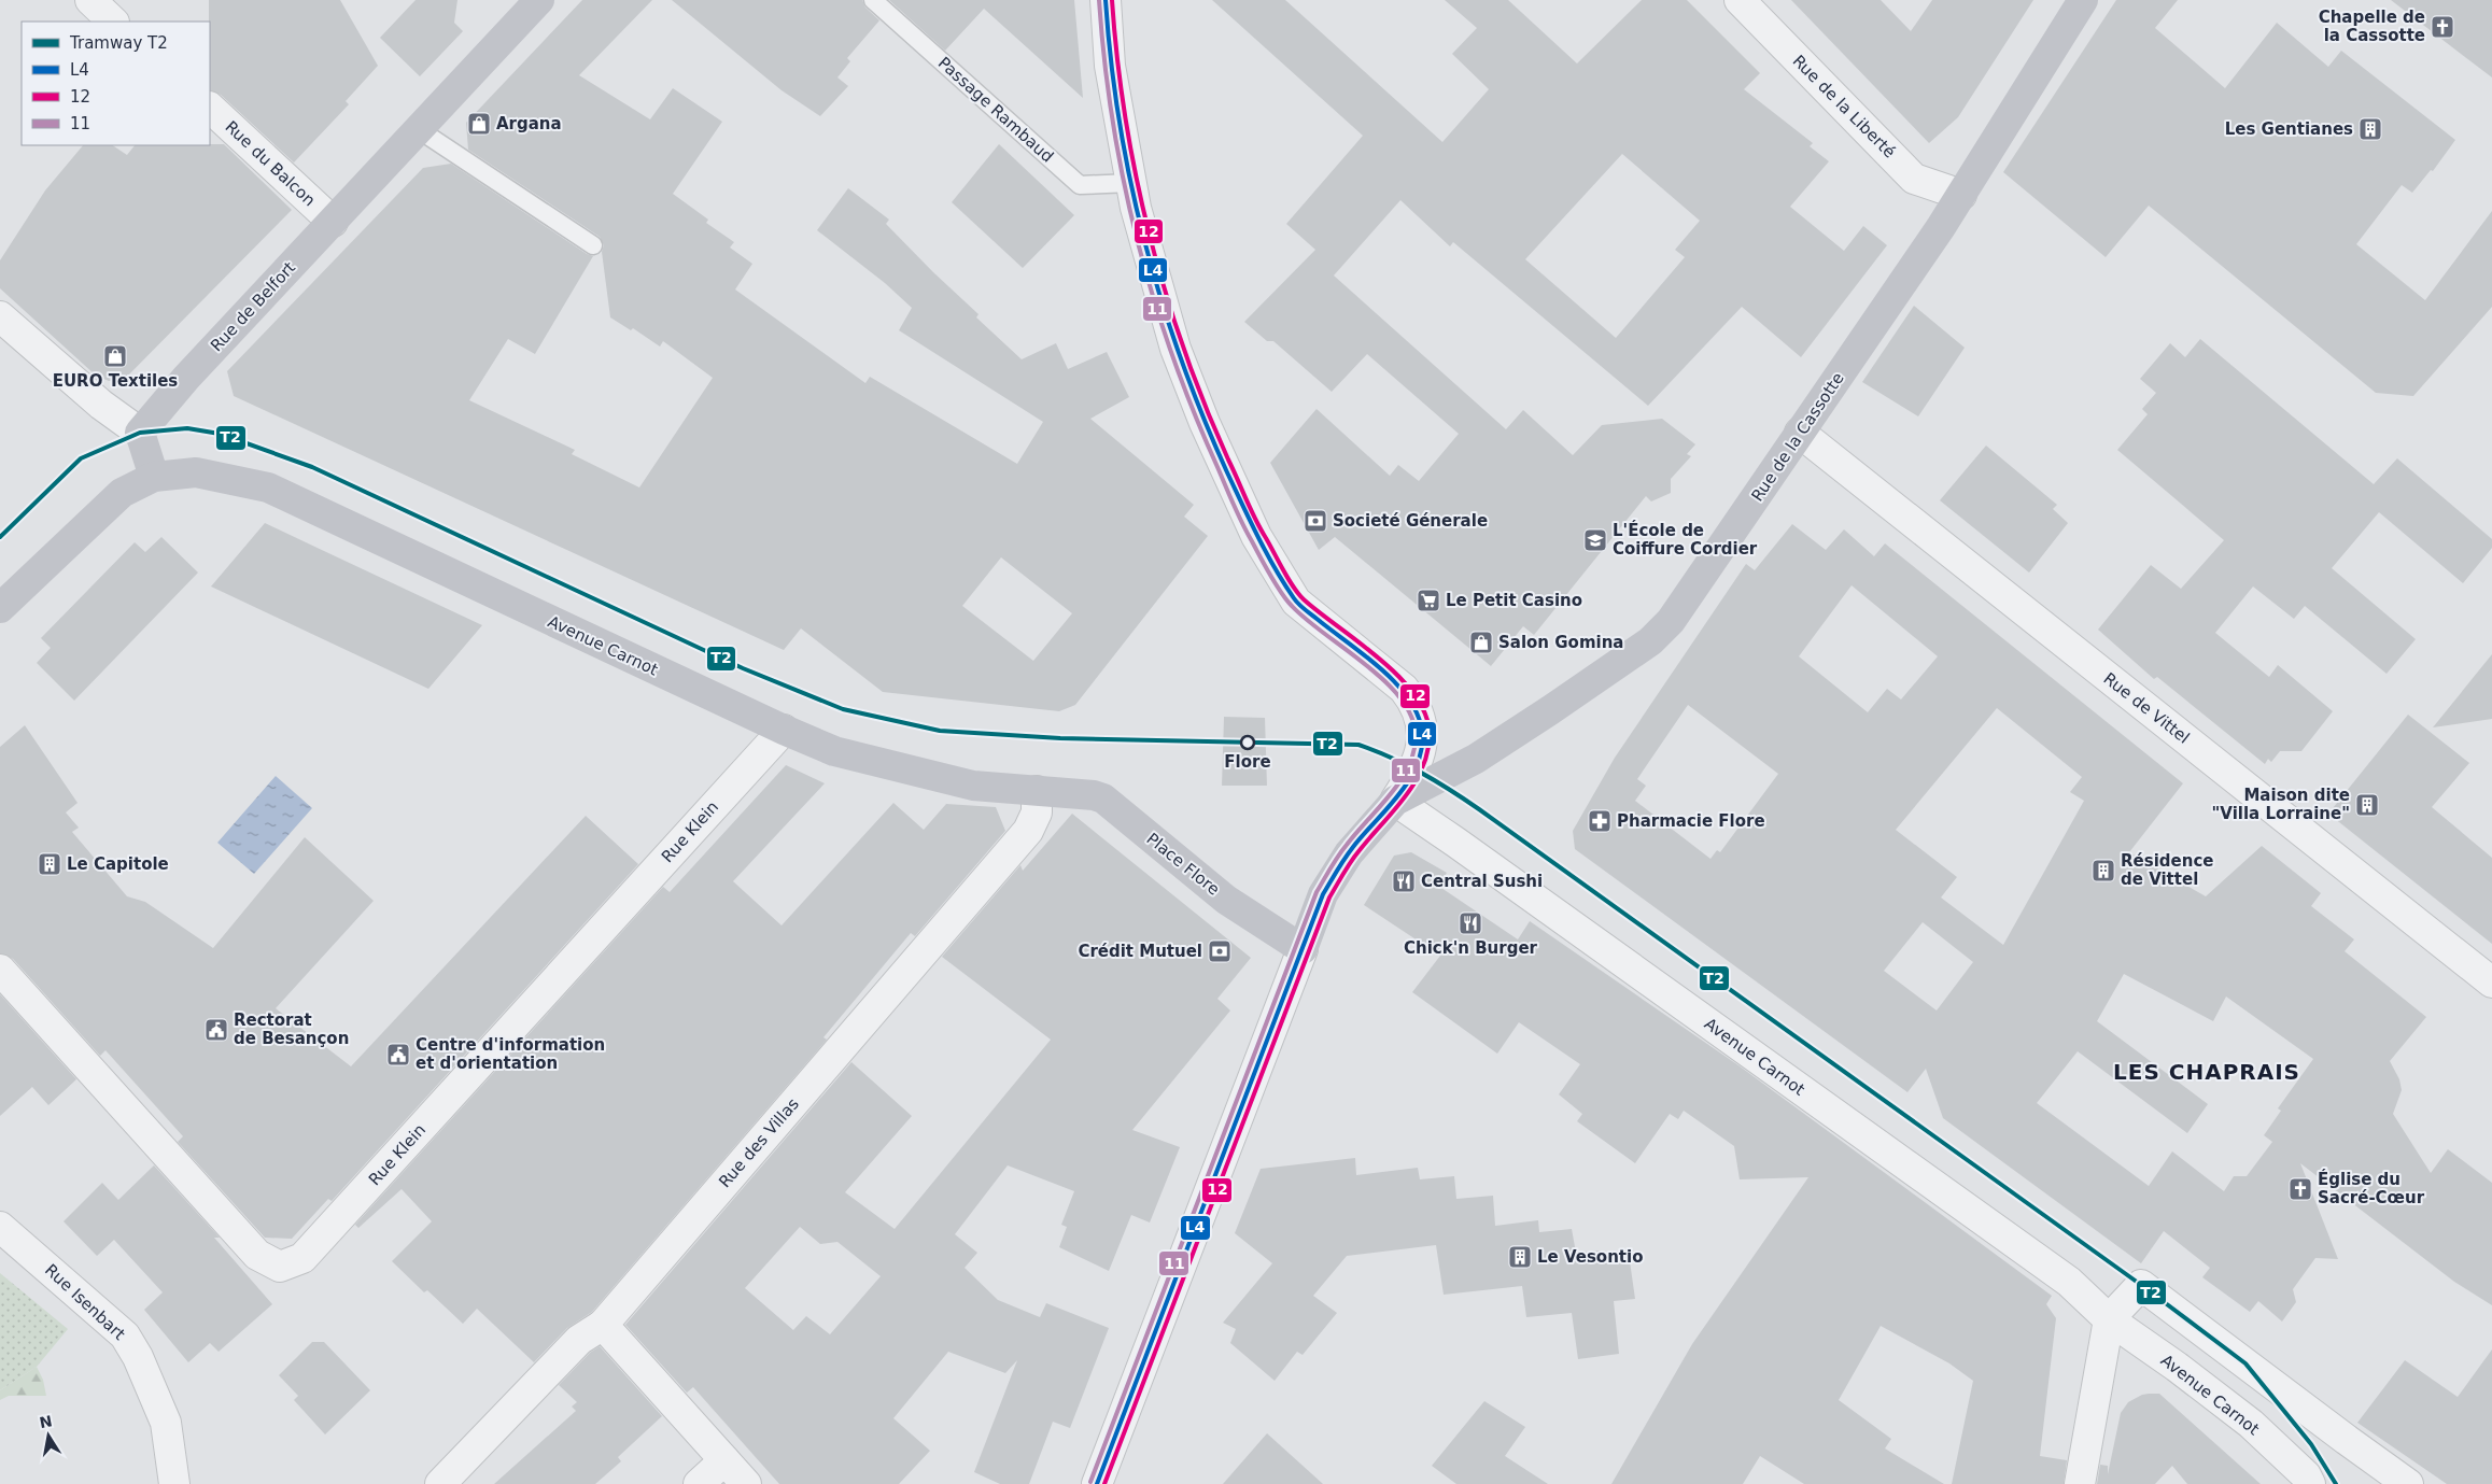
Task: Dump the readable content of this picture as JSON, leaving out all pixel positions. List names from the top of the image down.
{
  "streets": {
    "main road": [
      "Rue de Belfort",
      "Rue de la Cassotte",
      "Avenue Carnot",
      "Place Flore"
    ],
    "street": [
      "Rue de la Liberté",
      "Rue du Balcon",
      "Rue de Vittel",
      "Rue Klein",
      "Rue des Villas",
      "Rue Isenbart"
    ],
    "lane": ["Passage Rambaud"]
  },
  "crossings": [
    ["Rue de la Liberté", "Rue de la Cassotte"],
    ["Rue du Balcon", "Rue de Belfort"],
    ["Rue de la Cassotte", "Avenue Carnot"],
    ["Rue de la Cassotte", "Rue de Vittel"],
    ["Avenue Carnot", "Rue Klein"],
    ["Avenue Carnot", "Place Flore"],
    ["Avenue Carnot", "Rue des Villas"],
    ["Place Flore", "Rue des Villas"]
  ],
  "districts": ["LES CHAPRAIS"],
  "places": {
    "church": ["Chapelle de la Cassotte", "Église du Sacré-Cœur"],
    "shop": ["Argana", "EURO Textiles", "Salon Gomina"],
    "building": [
      "Les Gentianes",
      "Maison dite \"Villa Lorraine\"",
      "Le Capitole",
      "Résidence de Vittel",
      "Le Vesontio"
    ],
    "bank": ["Societé Génerale", "Crédit Mutuel"],
    "school or university": ["L'École de Coiffure Cordier"],
    "supermarket": ["Le Petit Casino"],
    "other": ["Flore"],
    "pharmacy": ["Pharmacie Flore"],
    "restaurant": ["Central Sushi", "Chick'n Burger"],
    "public building": ["Rectorat de Besançon", "Centre d'information et d'orientation"]
  },
  "lines": [
    "transit line L4",
    "transit line 12",
    "transit line 11",
    "tram line T2"
  ],
  "legend": [
    "Tramway T2",
    "L4",
    "12",
    "11"
  ],
  "north": "top"
}
